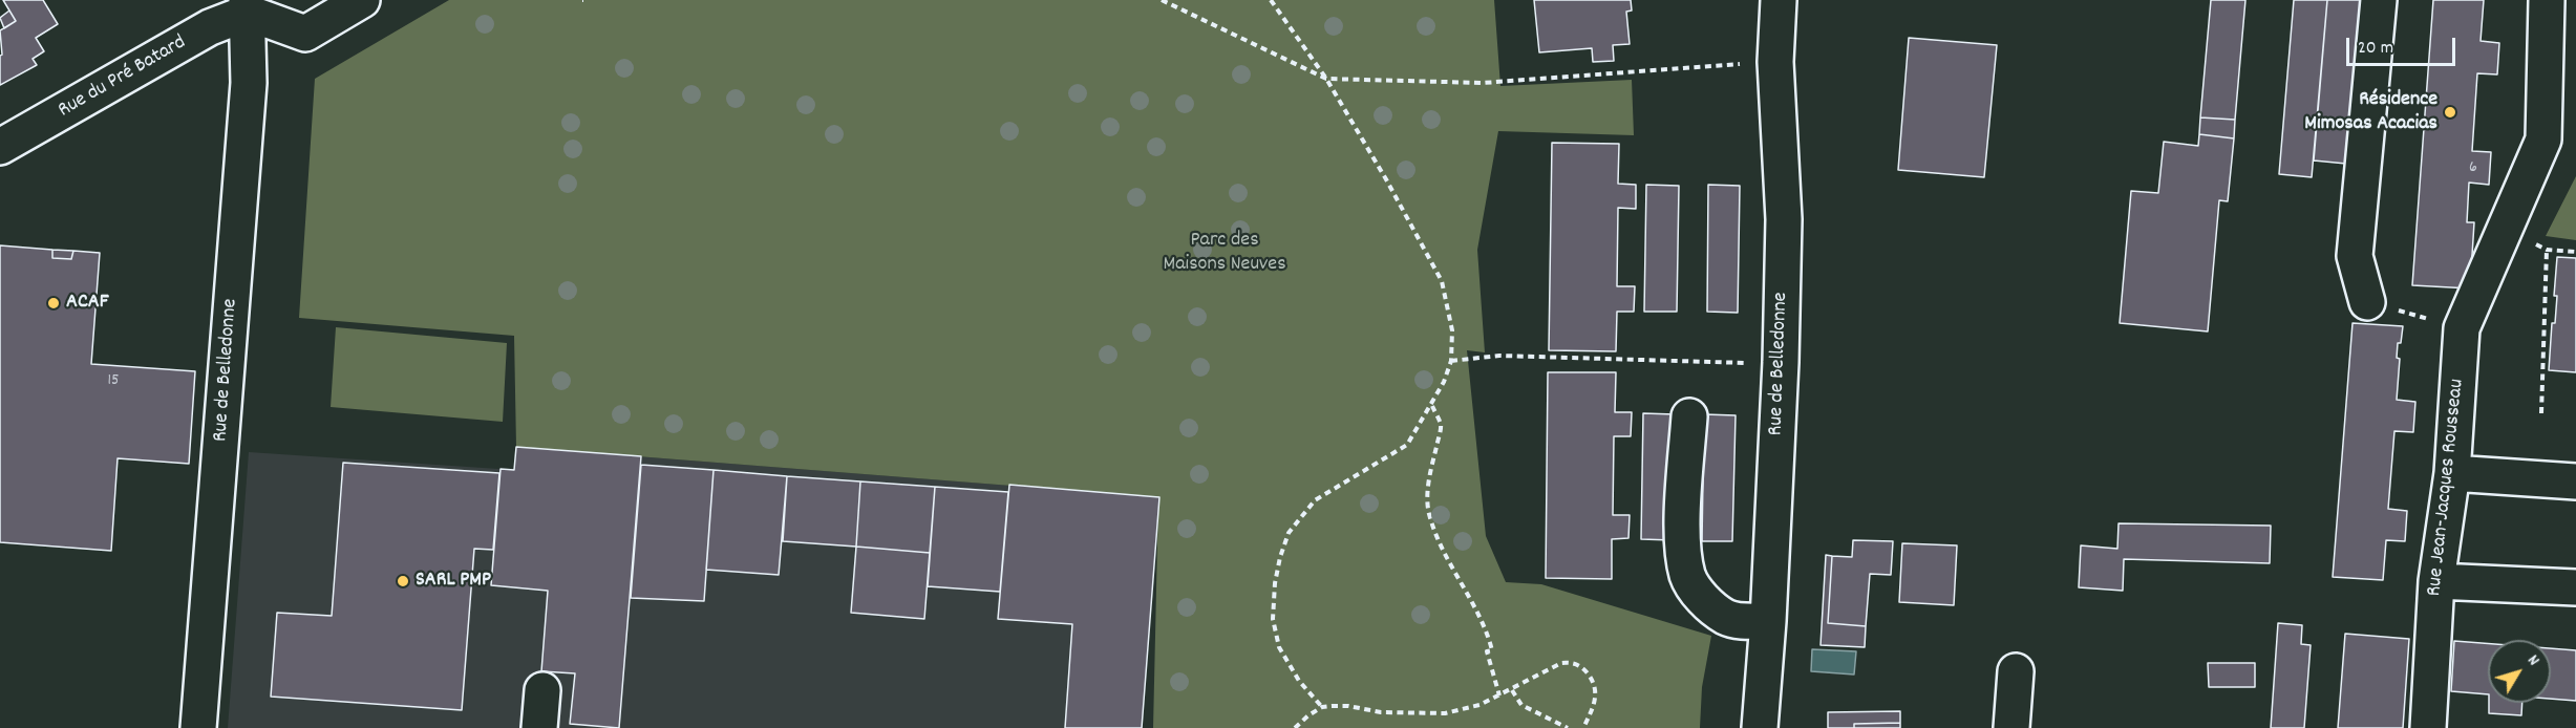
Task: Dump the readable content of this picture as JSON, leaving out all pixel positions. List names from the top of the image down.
{
  "streets": {
    "street": ["Rue du Pré Batard", "Rue de Belledonne", "Rue Jean-Jacques Rousseau"]
  },
  "crossings": [
    ["Rue du Pré Batard", "Rue de Belledonne"]
  ],
  "parks": ["Parc des Maisons Neuves"],
  "places": ["Résidence Mimosas Acacias", "ACAF", "SARL PMP"],
  "house_numbers": ["6", "15"],
  "scale_bar": "20 m",
  "north": "top right"
}
